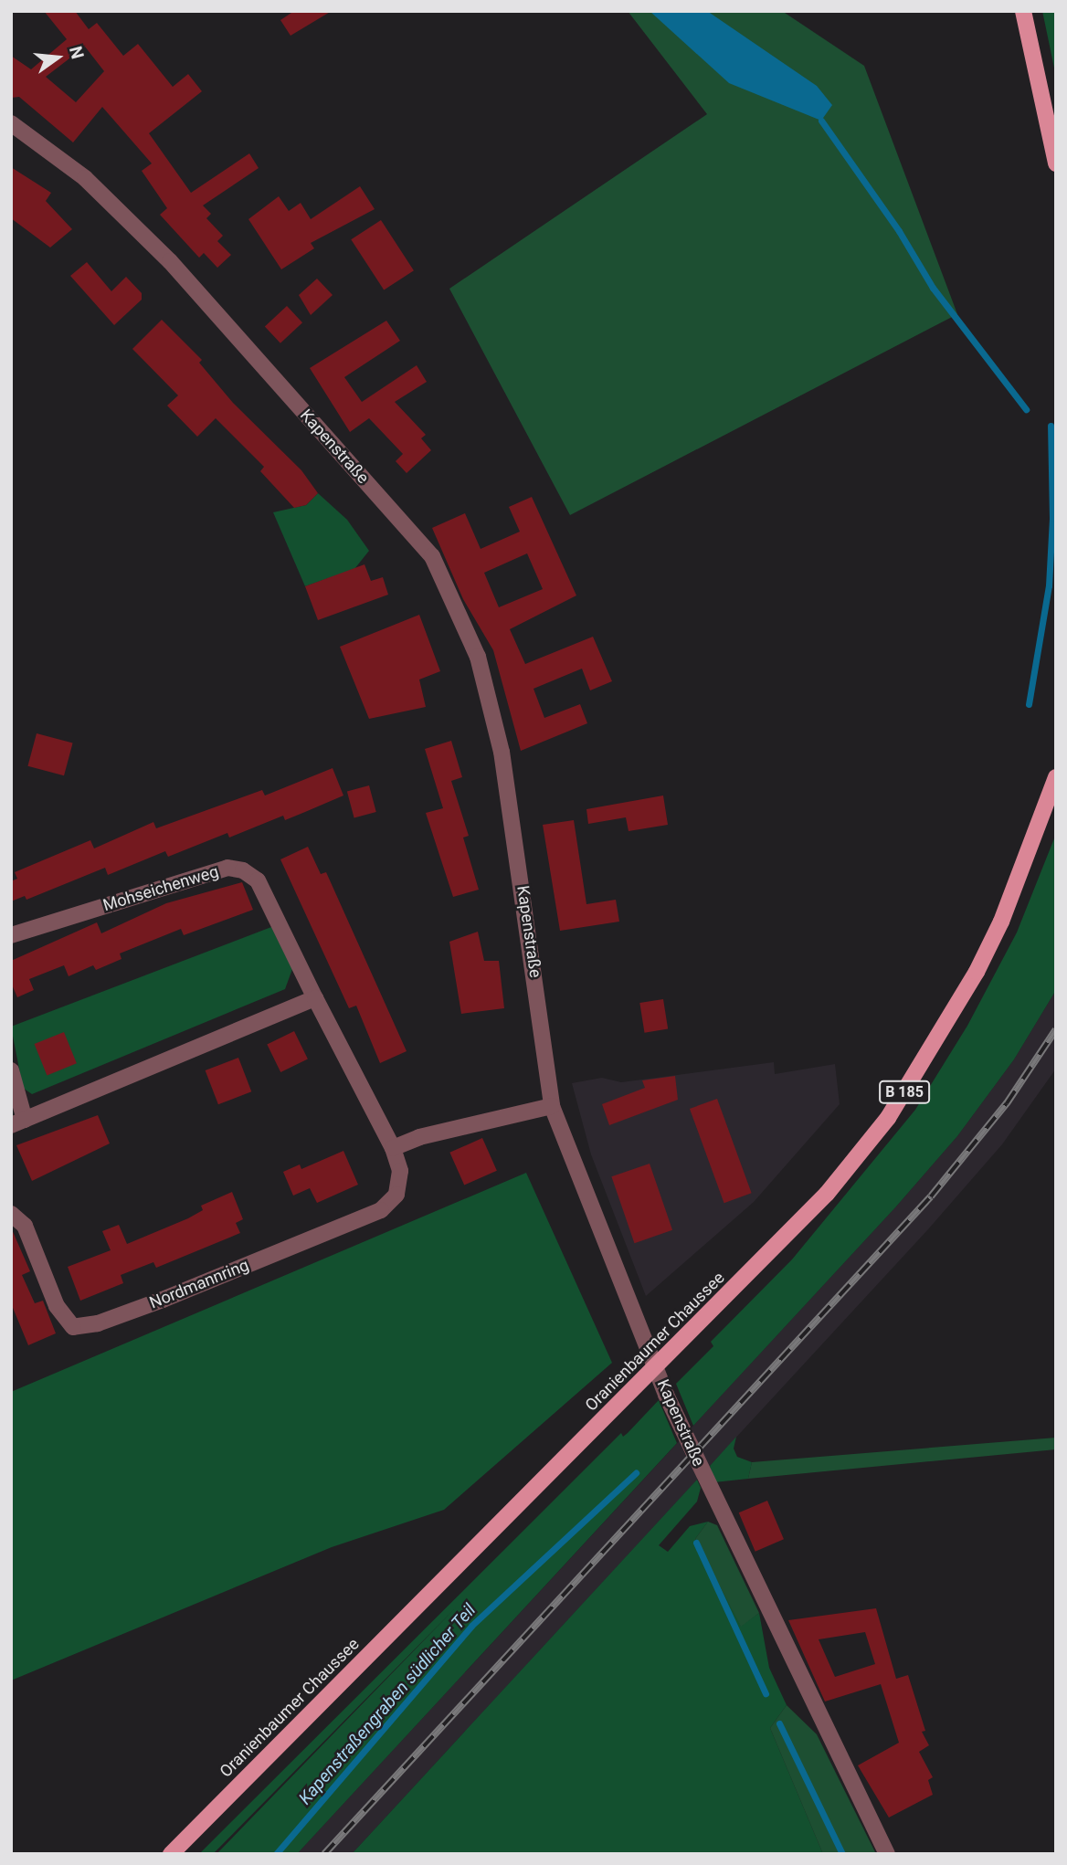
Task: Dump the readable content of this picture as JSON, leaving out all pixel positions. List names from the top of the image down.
{
  "streets": {
    "main road": ["B 185", "Oranienbaumer Chaussee"],
    "street": ["Kapenstraße", "Mohseichenweg", "Nordmannring"]
  },
  "crossings": [
    ["Mohseichenweg", "Nordmannring"]
  ],
  "water": ["Kapenstraßengraben südlicher Teil"],
  "north": "right"
}
